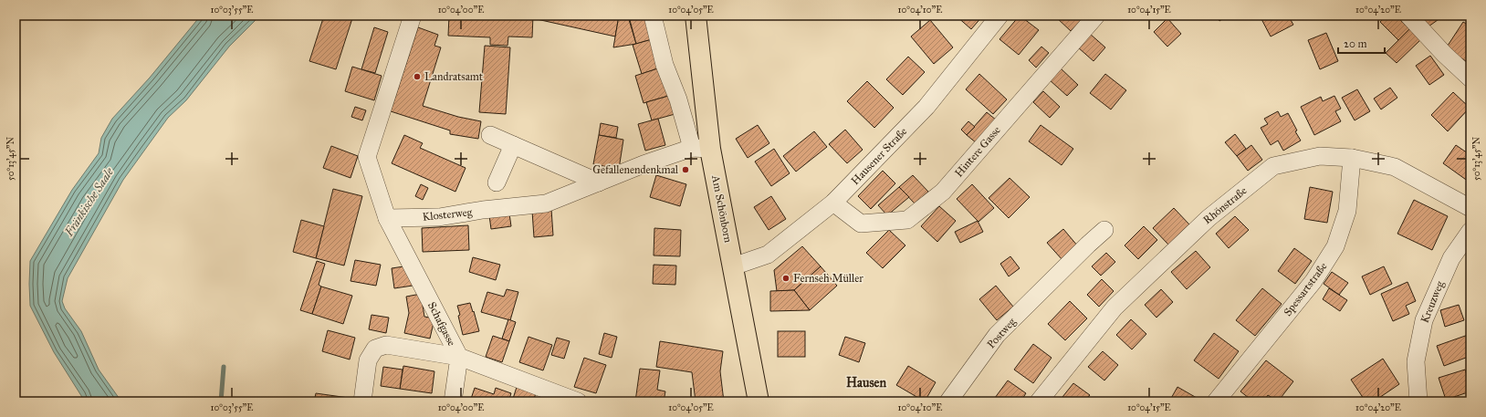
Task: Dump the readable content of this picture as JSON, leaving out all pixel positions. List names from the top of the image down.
{
  "streets": {
    "main road": ["Am Schönborn"],
    "street": [
      "Hintere Gasse",
      "Hausener Straße",
      "Rhönstraße",
      "Klosterweg",
      "Spessartstraße",
      "Kreuzweg",
      "Schafgasse",
      "Postweg"
    ]
  },
  "crossings": [
    ["Hintere Gasse", "Hausener Straße"],
    ["Hausener Straße", "Am Schönborn"],
    ["Rhönstraße", "Spessartstraße"],
    ["Am Schönborn", "Klosterweg"],
    ["Klosterweg", "Schafgasse"]
  ],
  "districts": ["Hausen"],
  "water": ["Fränkische Saale"],
  "places": ["Landratsamt", "Gefallenendenkmal", "Fernseh Müller"],
  "scale_bar": "20 m",
  "coordinates": [
    "10°03'55\"E",
    "10°04'00\"E",
    "10°04'05\"E",
    "10°04'10\"E",
    "10°04'15\"E",
    "10°04'20\"E",
    "50°13'45\"N"
  ]
}
